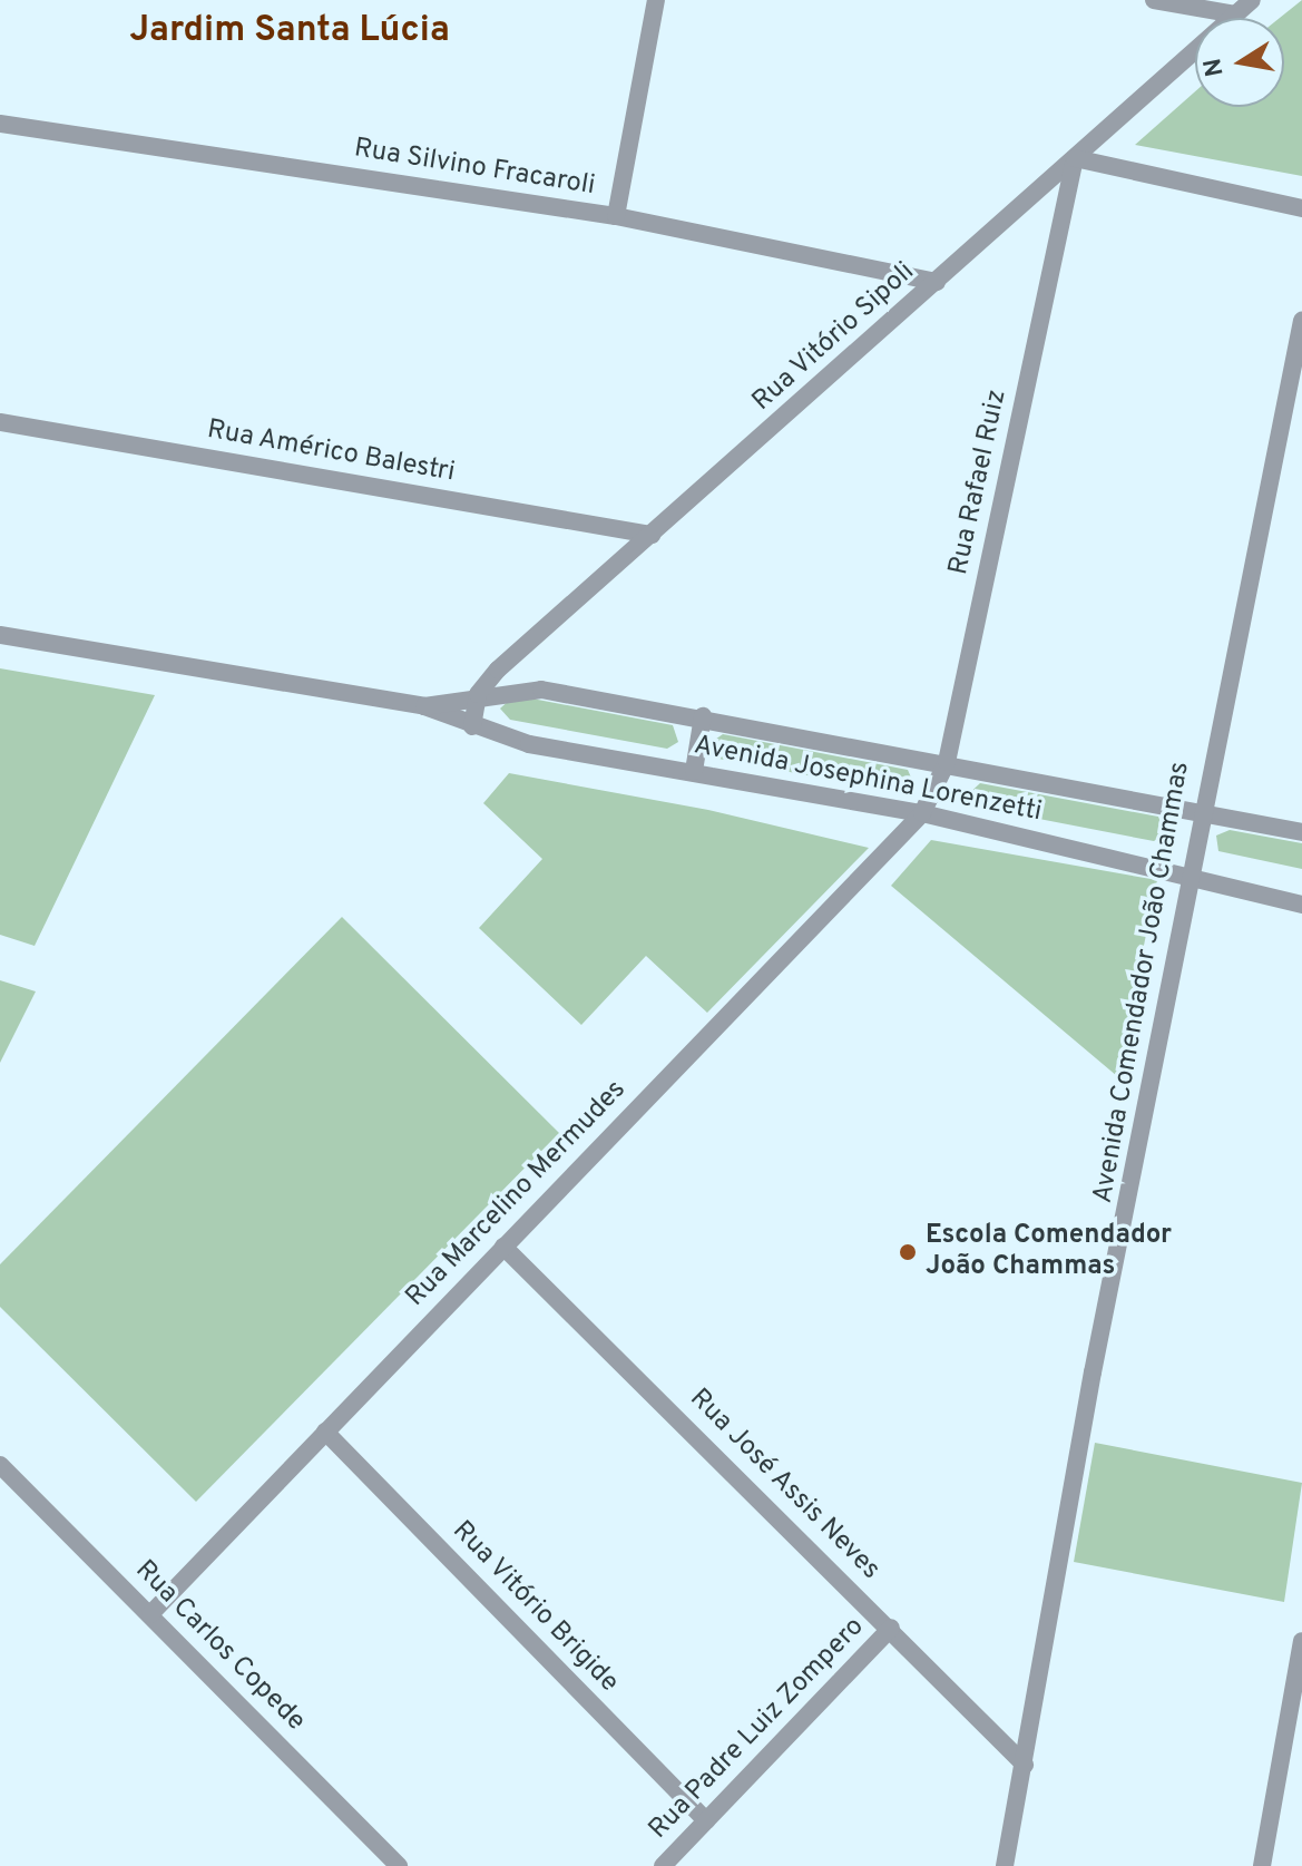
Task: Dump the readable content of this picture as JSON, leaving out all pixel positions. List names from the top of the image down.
{
  "streets": {
    "street": [
      "Rua Silvino Fracaroli",
      "Rua Vitório Sipoli",
      "Rua Américo Balestri",
      "Rua Rafael Ruiz",
      "Avenida Josephina Lorenzetti",
      "Avenida Comendador João Chammas",
      "Rua Marcelino Mermudes",
      "Rua José Assis Neves",
      "Rua Vitório Brigide",
      "Rua Carlos Copede",
      "Rua Padre Luiz Zompero"
    ]
  },
  "crossings": [
    ["Rua Silvino Fracaroli", "Rua Vitório Sipoli"],
    ["Rua Vitório Sipoli", "Rua Américo Balestri"],
    ["Rua Vitório Sipoli", "Rua Rafael Ruiz"],
    ["Rua Vitório Sipoli", "Avenida Josephina Lorenzetti"],
    ["Rua Rafael Ruiz", "Avenida Josephina Lorenzetti"],
    ["Rua Rafael Ruiz", "Rua Marcelino Mermudes"],
    ["Avenida Josephina Lorenzetti", "Avenida Comendador João Chammas"],
    ["Avenida Josephina Lorenzetti", "Rua Marcelino Mermudes"],
    ["Avenida Comendador João Chammas", "Rua José Assis Neves"],
    ["Rua Marcelino Mermudes", "Rua José Assis Neves"],
    ["Rua Marcelino Mermudes", "Rua Vitório Brigide"],
    ["Rua Marcelino Mermudes", "Rua Carlos Copede"],
    ["Rua José Assis Neves", "Rua Padre Luiz Zompero"],
    ["Rua Vitório Brigide", "Rua Padre Luiz Zompero"]
  ],
  "districts": ["Jardim Santa Lúcia"],
  "places": ["Escola Comendador João Chammas"],
  "north": "left"
}
